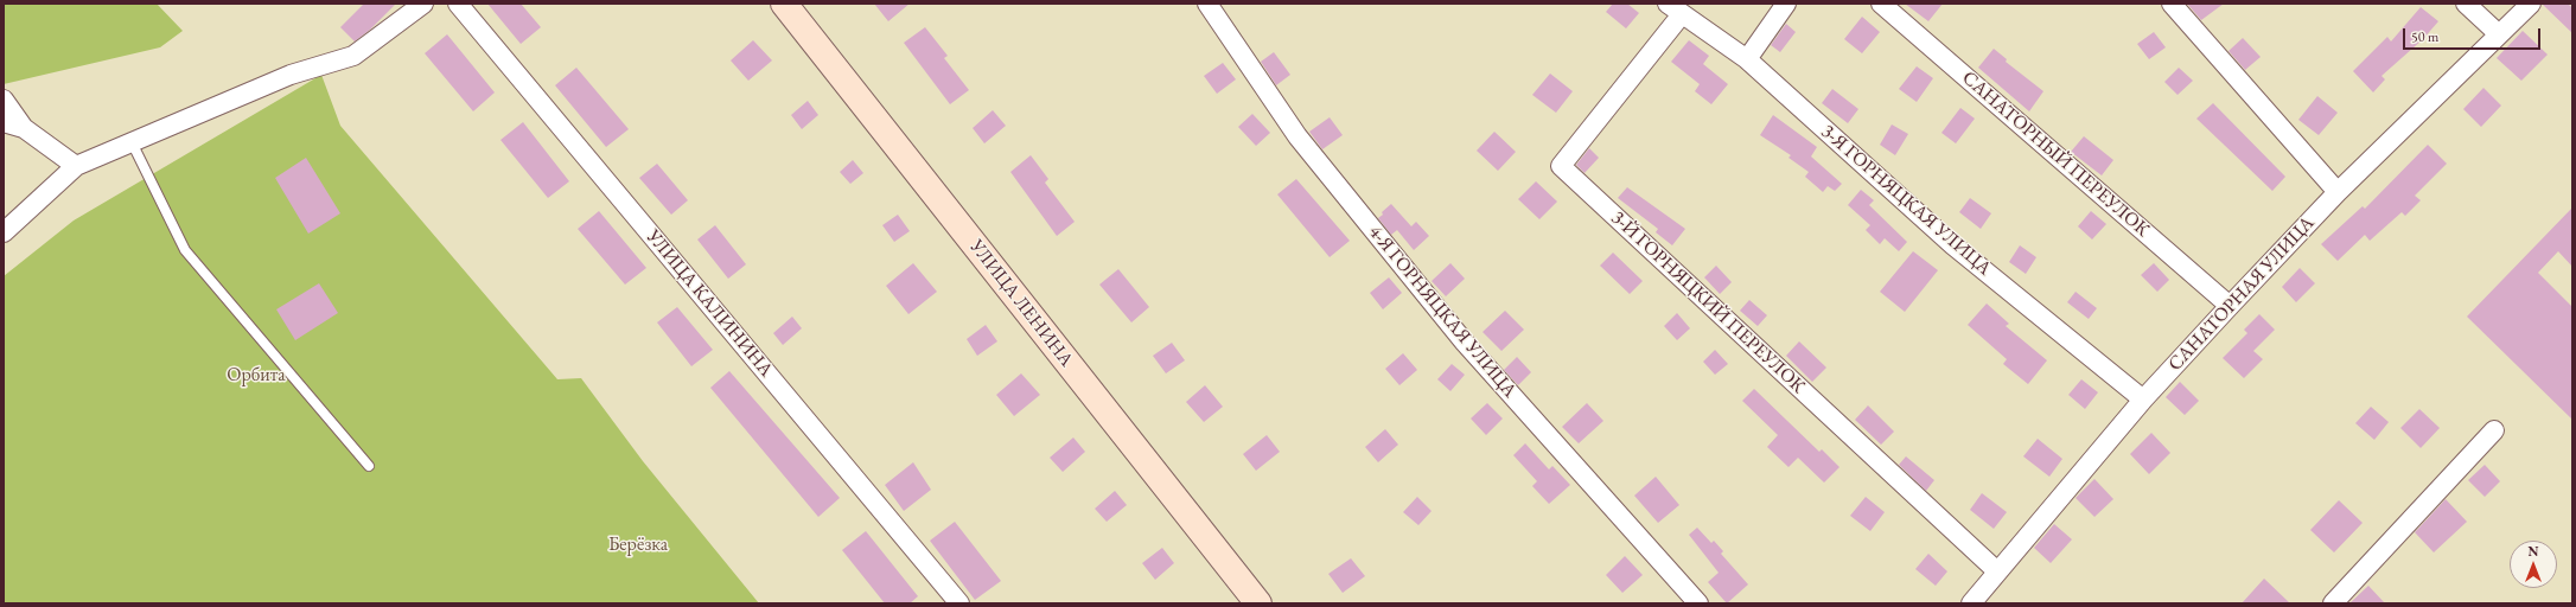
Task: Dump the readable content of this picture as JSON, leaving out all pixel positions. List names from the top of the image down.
{
  "streets": {
    "main road": ["УЛИЦА ЛЕНИНА"],
    "street": [
      "САНАТОРНЫЙ ПЕРЕУЛОК",
      "3-Я ГОРНЯЦКАЯ УЛИЦА",
      "САНАТОРНАЯ УЛИЦА",
      "3-Й ГОРНЯЦКИЙ ПЕРЕУЛОК",
      "УЛИЦА КАЛИНИНА",
      "4-Я ГОРНЯЦКАЯ УЛИЦА"
    ]
  },
  "crossings": [
    ["САНАТОРНЫЙ ПЕРЕУЛОК", "САНАТОРНАЯ УЛИЦА"],
    ["3-Я ГОРНЯЦКАЯ УЛИЦА", "САНАТОРНАЯ УЛИЦА"],
    ["3-Я ГОРНЯЦКАЯ УЛИЦА", "3-Й ГОРНЯЦКИЙ ПЕРЕУЛОК"],
    ["САНАТОРНАЯ УЛИЦА", "3-Й ГОРНЯЦКИЙ ПЕРЕУЛОК"]
  ],
  "parks": ["Орбита", "Берёзка"],
  "scale_bar": "50 m",
  "north": "top"
}
